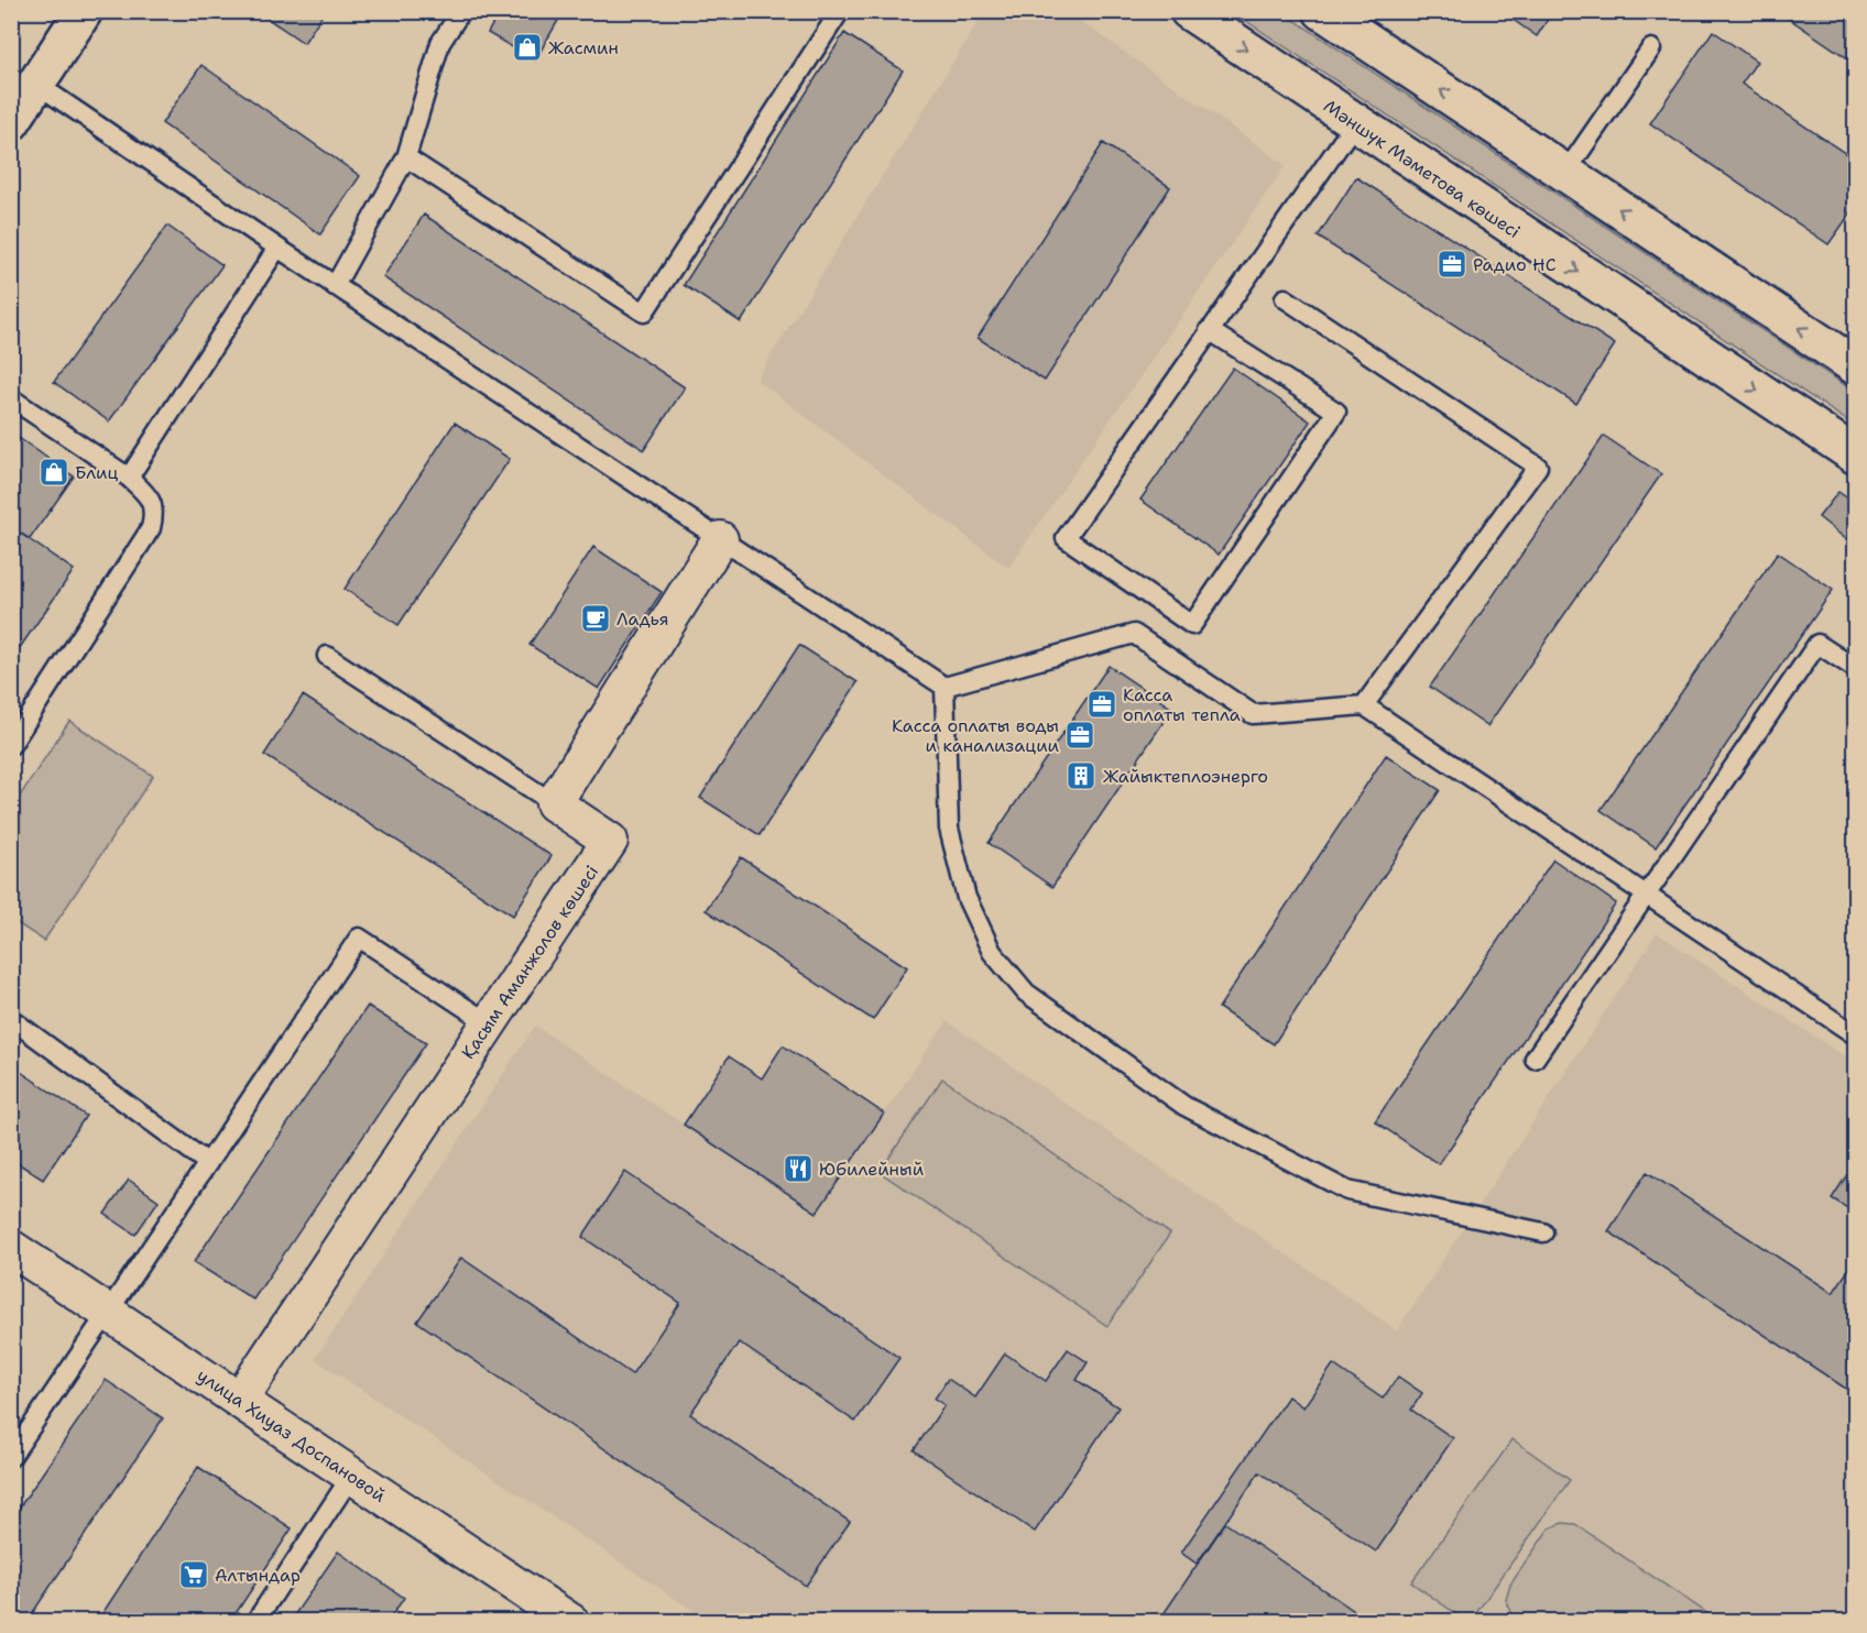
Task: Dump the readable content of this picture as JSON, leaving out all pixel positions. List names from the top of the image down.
{
  "streets": {
    "main road": ["Мәншүк Мәметова көшесі"],
    "street": ["Қасым Аманжолов көшесі", "улица Хиуаз Доспановой"]
  },
  "crossings": [
    ["Қасым Аманжолов көшесі", "улица Хиуаз Доспановой"]
  ],
  "places": {
    "shop": ["Жасмин", "Блиц"],
    "office": ["Радио НС", "Касса оплаты тепла", "Касса оплаты воды и канализации"],
    "cafe": ["Ладья"],
    "building": ["Жайыктеплоэнерго"],
    "restaurant": ["Юбилейный"],
    "supermarket": ["Алтындар"]
  }
}
